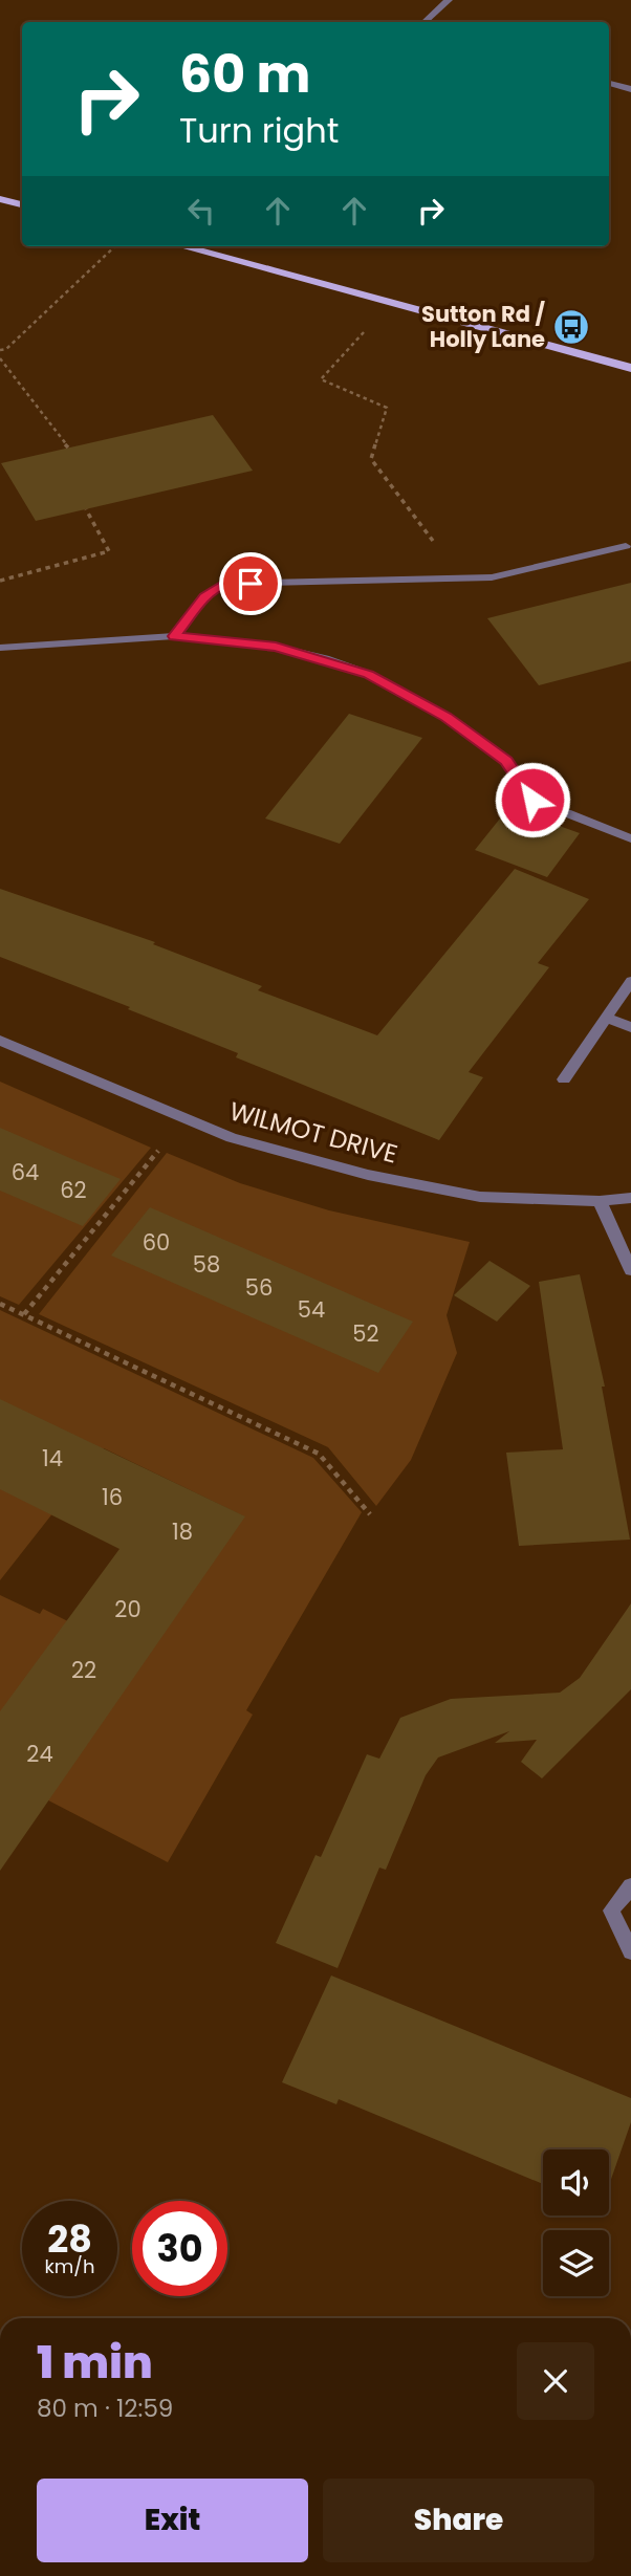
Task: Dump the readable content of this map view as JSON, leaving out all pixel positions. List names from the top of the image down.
{
  "streets": {
    "street": ["WILMOT DRIVE"]
  },
  "places": {
    "bus stop": ["Sutton Rd / Holly Lane"]
  },
  "house_numbers": [
    "64",
    "62",
    "60",
    "58",
    "56",
    "54",
    "52",
    "14",
    "16",
    "18",
    "20",
    "22",
    "24"
  ],
  "page": {
    "turn": ["60 m", "Turn right"],
    "speed": "28 km/h",
    "limit": "30",
    "heading": ["1 min", "80 m · 12:59"],
    "buttons": ["Exit", "Share"]
  }
}
